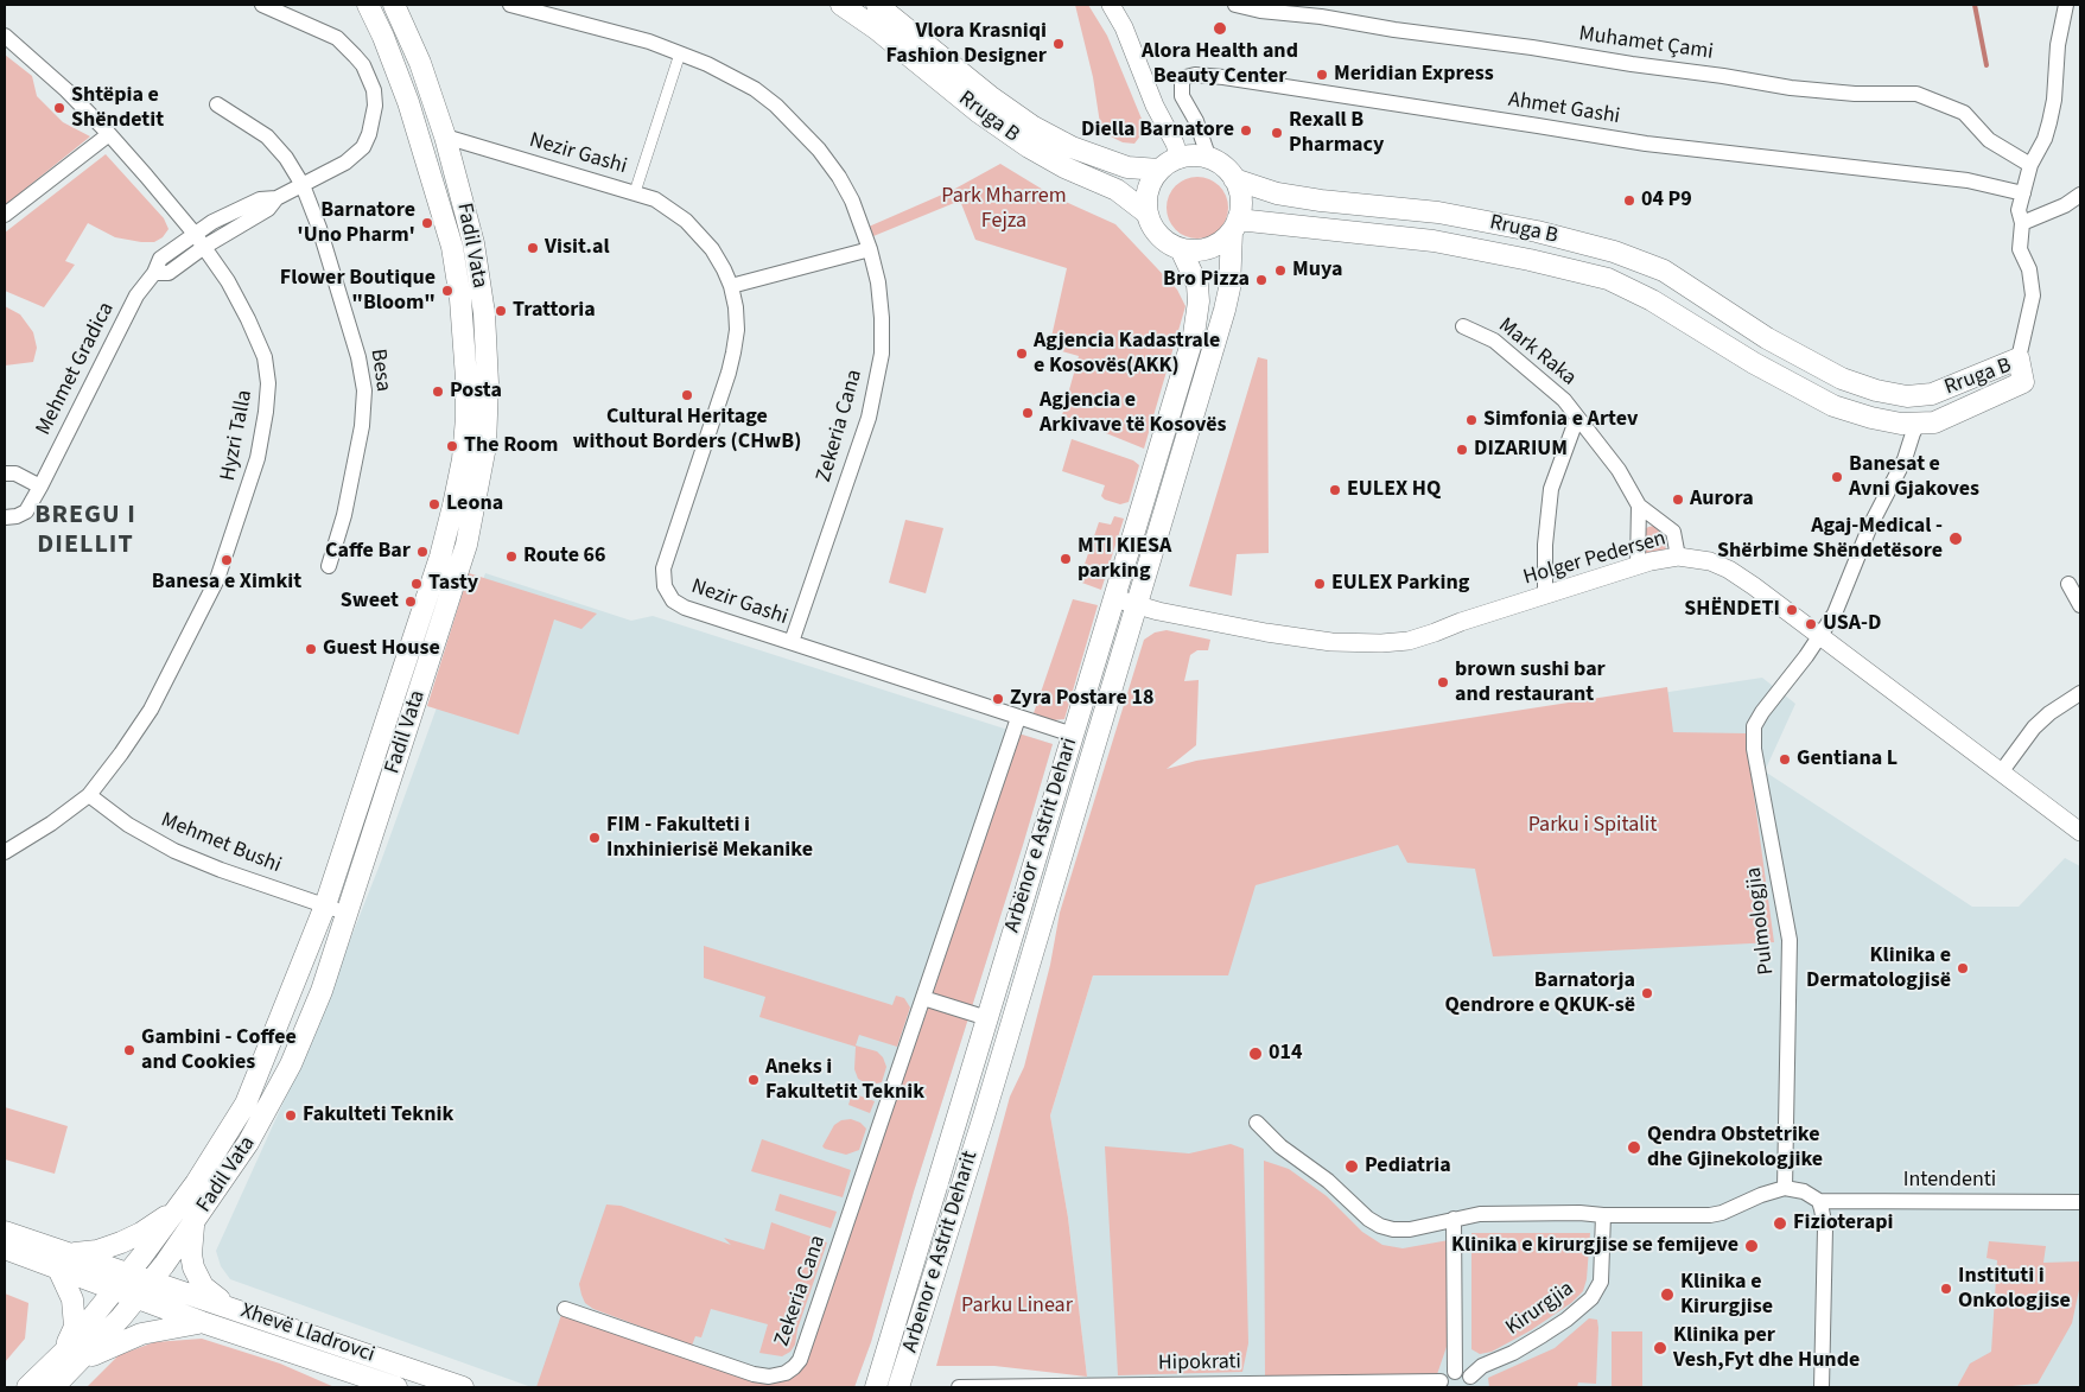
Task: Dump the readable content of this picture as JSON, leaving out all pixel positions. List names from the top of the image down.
{
  "streets": {
    "main road": [
      "Rruga B",
      "Fadil Vata",
      "Arbënor e Astrit Dehari",
      "Arbenor e Astrit Deharit",
      "Xhevë Lladrovci"
    ],
    "street": [
      "Muhamet Çami",
      "Ahmet Gashi",
      "Nezir Gashi",
      "Mark Raka",
      "Mehmet Gradica",
      "Besa",
      "Zekeria Cana",
      "Hyzri Talla",
      "Holger Pedersen",
      "Mehmet Bushi",
      "Pulmologjia",
      "Intendenti",
      "Kirurgjia",
      "Hipokrati"
    ]
  },
  "crossings": [
    ["Ahmet Gashi", "Rruga B"],
    ["Ahmet Gashi", "Arbënor e Astrit Dehari"],
    ["Rruga B", "Arbënor e Astrit Dehari"],
    ["Rruga B", "Pulmologjia"],
    ["Nezir Gashi", "Fadil Vata"],
    ["Nezir Gashi", "Zekeria Cana"],
    ["Nezir Gashi", "Arbënor e Astrit Dehari"],
    ["Fadil Vata", "Mehmet Bushi"],
    ["Fadil Vata", "Xhevë Lladrovci"],
    ["Mark Raka", "Holger Pedersen"],
    ["Mehmet Gradica", "Hyzri Talla"],
    ["Hyzri Talla", "Mehmet Bushi"],
    ["Holger Pedersen", "Arbënor e Astrit Dehari"],
    ["Holger Pedersen", "Pulmologjia"],
    ["Arbënor e Astrit Dehari", "Arbenor e Astrit Deharit"]
  ],
  "districts": ["BREGU I DIELLIT"],
  "parks": ["Park Mharrem Fejza", "Parku i Spitalit", "Parku Linear"],
  "places": [
    "Alora Health and Beauty Center",
    "Vlora Krasniqi Fashion Designer",
    "Meridian Express",
    "Shtëpia e Shëndetit",
    "Diella Barnatore",
    "Rexall B Pharmacy",
    "04 P9",
    "Barnatore 'Uno Pharm'",
    "Visit.al",
    "Muya",
    "Bro Pizza",
    "Flower Boutique \"Bloom\"",
    "Trattoria",
    "Agjencia Kadastrale e Kosovës(AKK)",
    "Posta",
    "Cultural Heritage without Borders (CHwB)",
    "Agjencia e Arkivave të Kosovës",
    "Simfonia e Artev",
    "The Room",
    "DIZARIUM",
    "Banesat e Avni Gjakoves",
    "EULEX HQ",
    "Aurora",
    "Leona",
    "Agaj-Medical - Shërbime Shëndetësore",
    "Caffe Bar",
    "Route 66",
    "MTI KIESA parking",
    "Banesa e Ximkit",
    "Tasty",
    "EULEX Parking",
    "Sweet",
    "SHËNDETI",
    "USA-D",
    "Guest House",
    "brown sushi bar and restaurant",
    "Zyra Postare 18",
    "Gentiana L",
    "FIM - Fakulteti i Inxhinierisë Mekanike",
    "Klinika e Dermatologjisë",
    "Barnatorja Qendrore e QKUK-së",
    "Gambini - Coffee and Cookies",
    "014",
    "Aneks i Fakultetit Teknik",
    "Fakulteti Teknik",
    "Qendra Obstetrike dhe Gjinekologjike",
    "Pediatria",
    "Fizioterapi",
    "Klinika e kirurgjise se femijeve",
    "Instituti i Onkologjise",
    "Klinika e Kirurgjise",
    "Klinika per Vesh,Fyt dhe Hunde"
  ]
}
